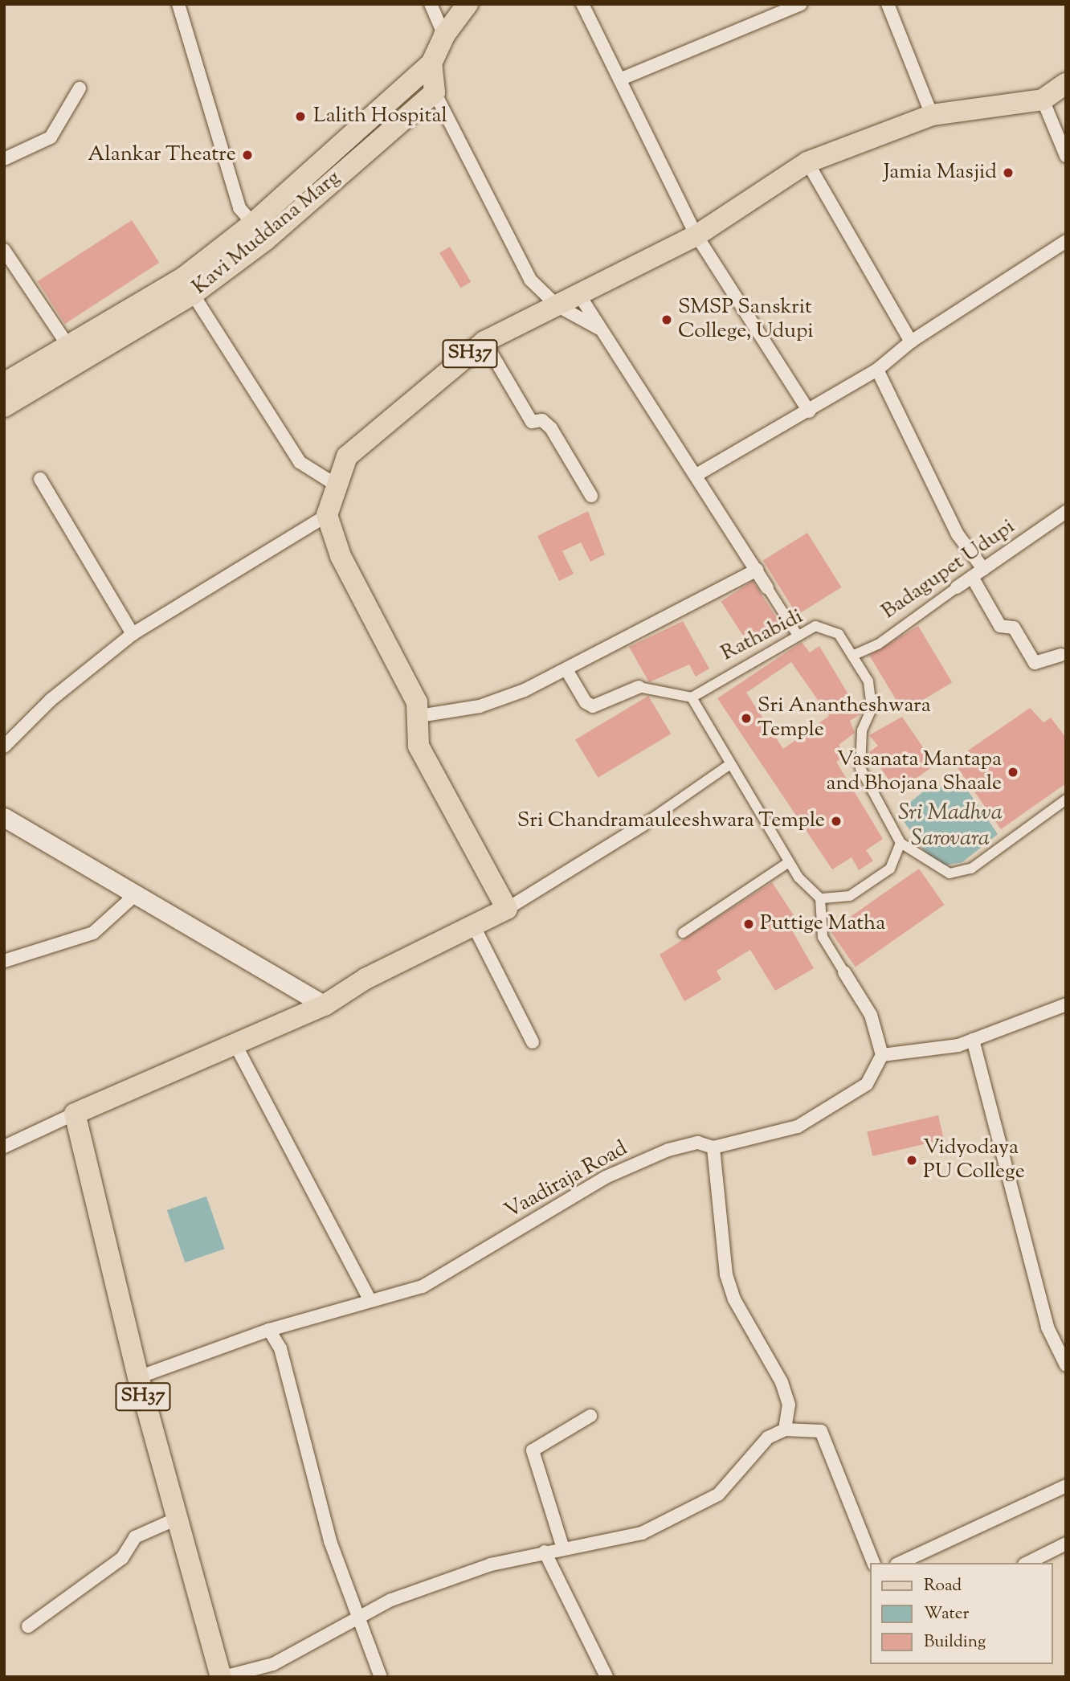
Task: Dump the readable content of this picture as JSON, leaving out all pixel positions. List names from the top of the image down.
{
  "streets": {
    "main road": ["Kavi Muddana Marg", "SH37"],
    "street": ["Badagupet Udupi", "Rathabidi", "Vaadiraja Road"]
  },
  "crossings": [
    ["SH37", "Vaadiraja Road"],
    ["Badagupet Udupi", "Rathabidi"]
  ],
  "water": ["Sri Madhva Sarovara"],
  "places": [
    "Lalith Hospital",
    "Alankar Theatre",
    "Jamia Masjid",
    "SMSP Sanskrit College, Udupi",
    "Sri Anantheshwara Temple",
    "Vasanata Mantapa and Bhojana Shaale",
    "Sri Chandramauleeshwara Temple",
    "Puttige Matha",
    "Vidyodaya PU College"
  ],
  "legend": ["Road", "Water", "Building"]
}
